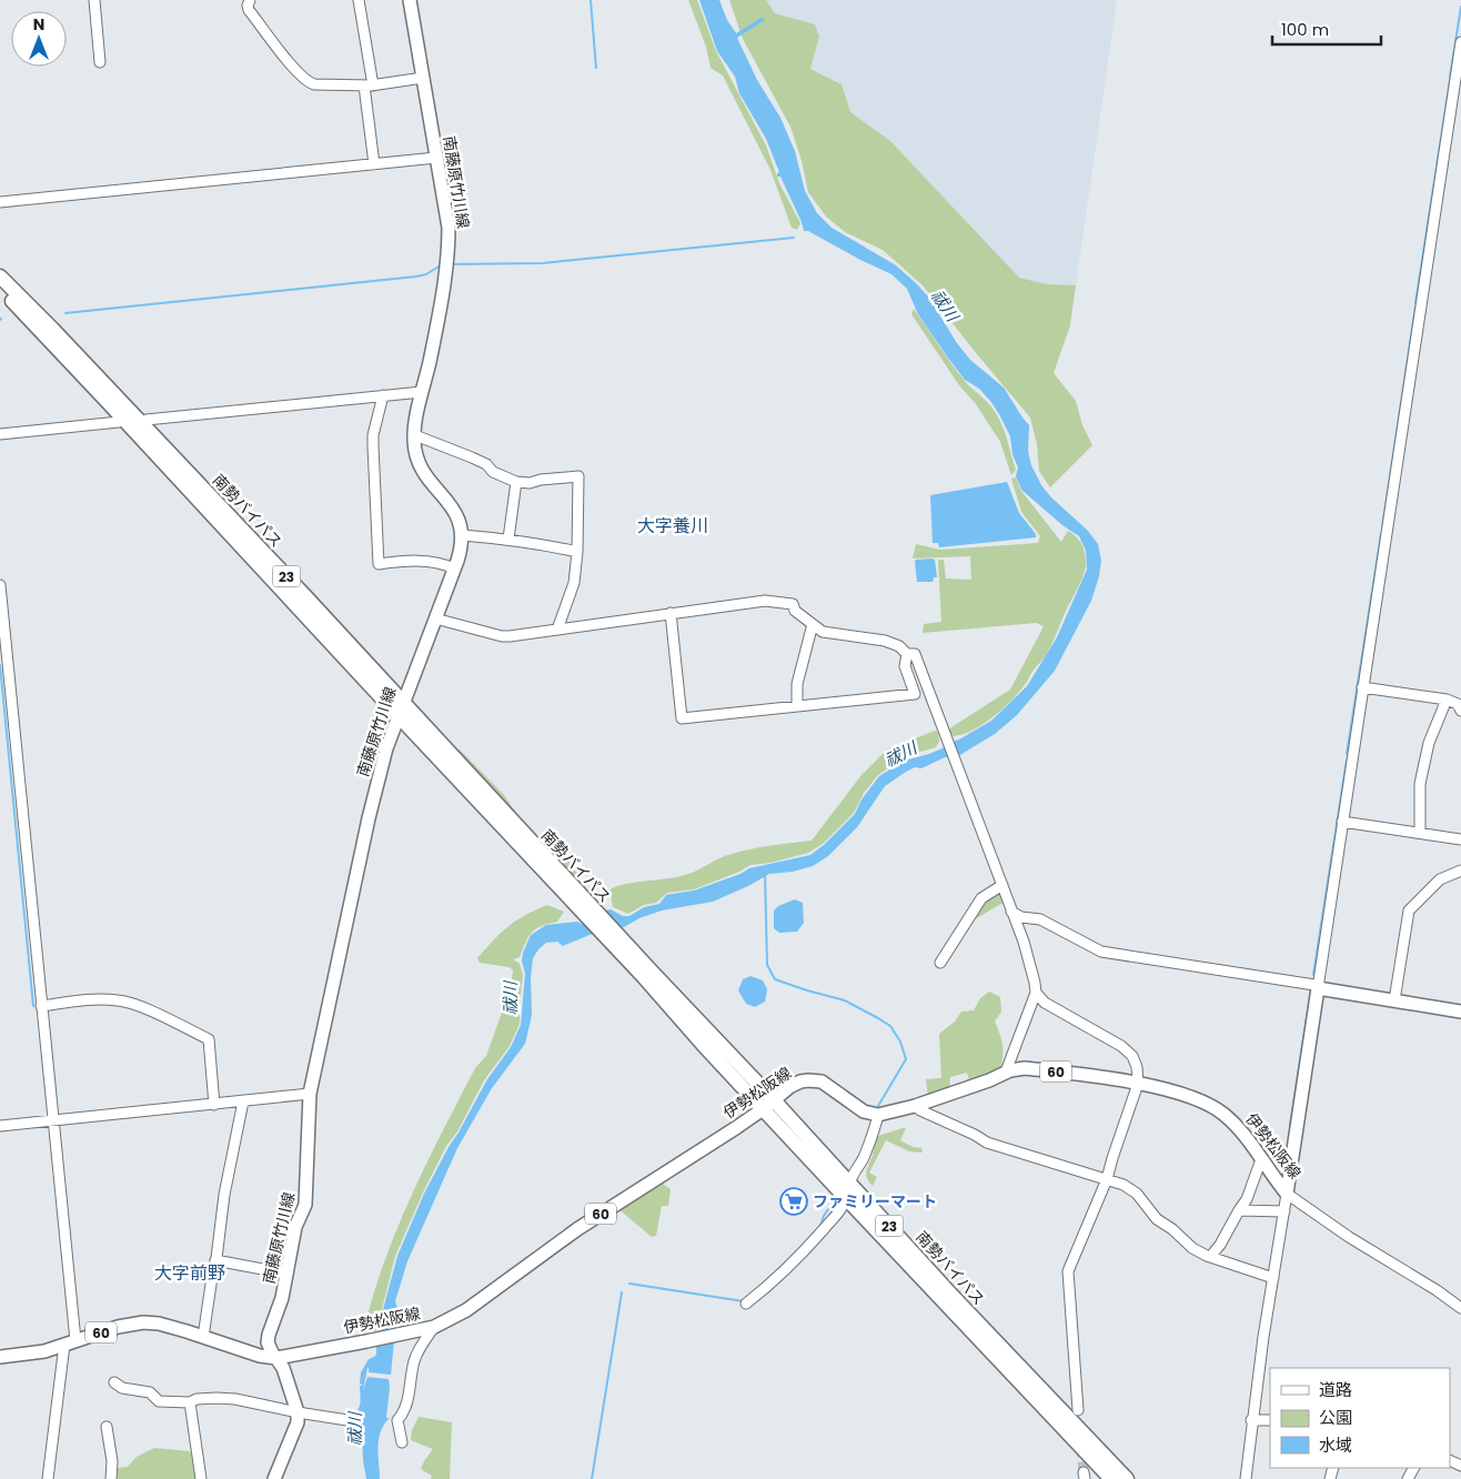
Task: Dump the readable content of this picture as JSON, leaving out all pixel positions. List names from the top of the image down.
{
  "streets": {
    "highway": ["南勢バイパス", "23"],
    "main road": ["南藤原竹川線", "60", "伊勢松阪線"]
  },
  "crossings": [
    ["南藤原竹川線", "南勢バイパス"],
    ["南藤原竹川線", "伊勢松阪線"],
    ["南勢バイパス", "伊勢松阪線"]
  ],
  "districts": ["大字養川", "大字前野"],
  "water": ["祓川"],
  "places": {
    "supermarket": ["ファミリーマート"]
  },
  "legend": ["道路", "公園", "水域"],
  "scale_bar": "100 m",
  "north": "top"
}
